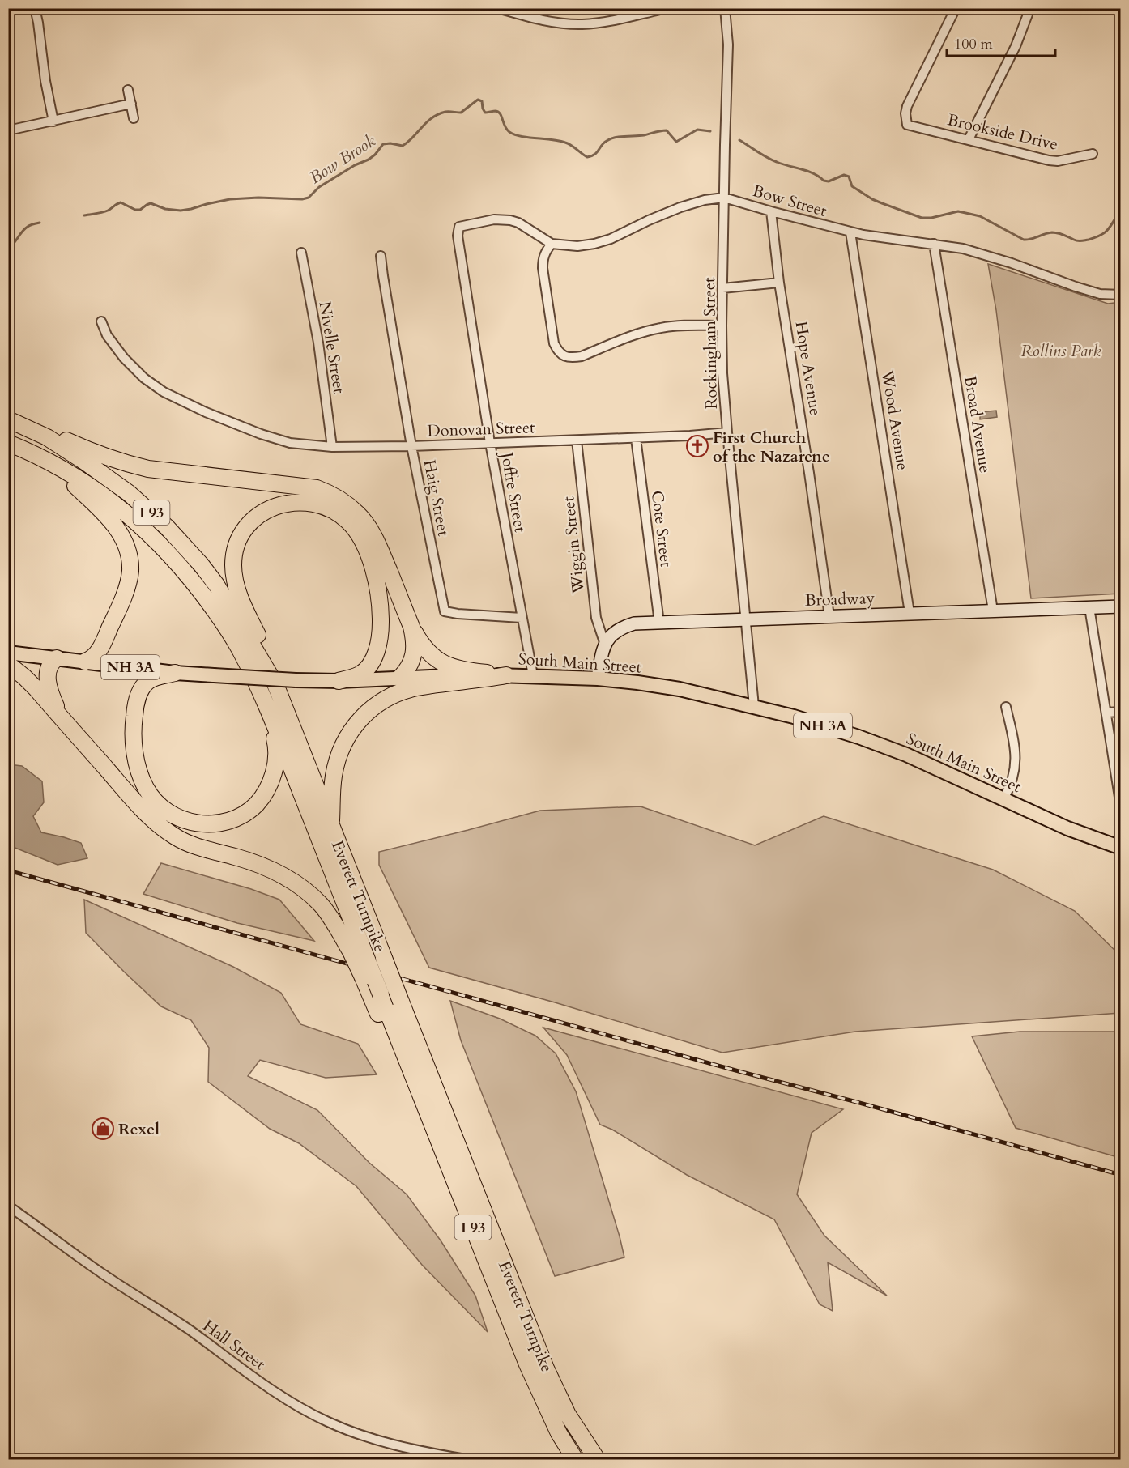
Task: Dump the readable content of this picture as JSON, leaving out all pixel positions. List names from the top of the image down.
{
  "streets": {
    "highway": ["I 93", "Everett Turnpike"],
    "main road": ["South Main Street", "NH 3A"],
    "street": [
      "Brookside Drive",
      "Bow Street",
      "Rockingham Street",
      "Nivelle Street",
      "Hope Avenue",
      "Wood Avenue",
      "Broad Avenue",
      "Donovan Street",
      "Joffre Street",
      "Haig Street",
      "Cote Street",
      "Wiggin Street",
      "Broadway",
      "Hall Street"
    ]
  },
  "crossings": [
    ["Bow Street", "Rockingham Street"],
    ["Bow Street", "Hope Avenue"],
    ["Bow Street", "Wood Avenue"],
    ["Bow Street", "Broad Avenue"],
    ["Bow Street", "Joffre Street"],
    ["Rockingham Street", "Donovan Street"],
    ["Rockingham Street", "Broadway"],
    ["Rockingham Street", "South Main Street"],
    ["Nivelle Street", "Donovan Street"],
    ["Hope Avenue", "Broadway"],
    ["Wood Avenue", "Broadway"],
    ["Broad Avenue", "Broadway"],
    ["Donovan Street", "Joffre Street"],
    ["Donovan Street", "Haig Street"],
    ["Donovan Street", "Cote Street"],
    ["Donovan Street", "Wiggin Street"],
    ["Joffre Street", "Haig Street"],
    ["Joffre Street", "South Main Street"],
    ["Cote Street", "Broadway"],
    ["Wiggin Street", "Broadway"]
  ],
  "water": ["Bow Brook"],
  "parks": ["Rollins Park"],
  "places": {
    "church": ["First Church of the Nazarene"],
    "shop": ["Rexel"]
  },
  "scale_bar": "100 m"
}
